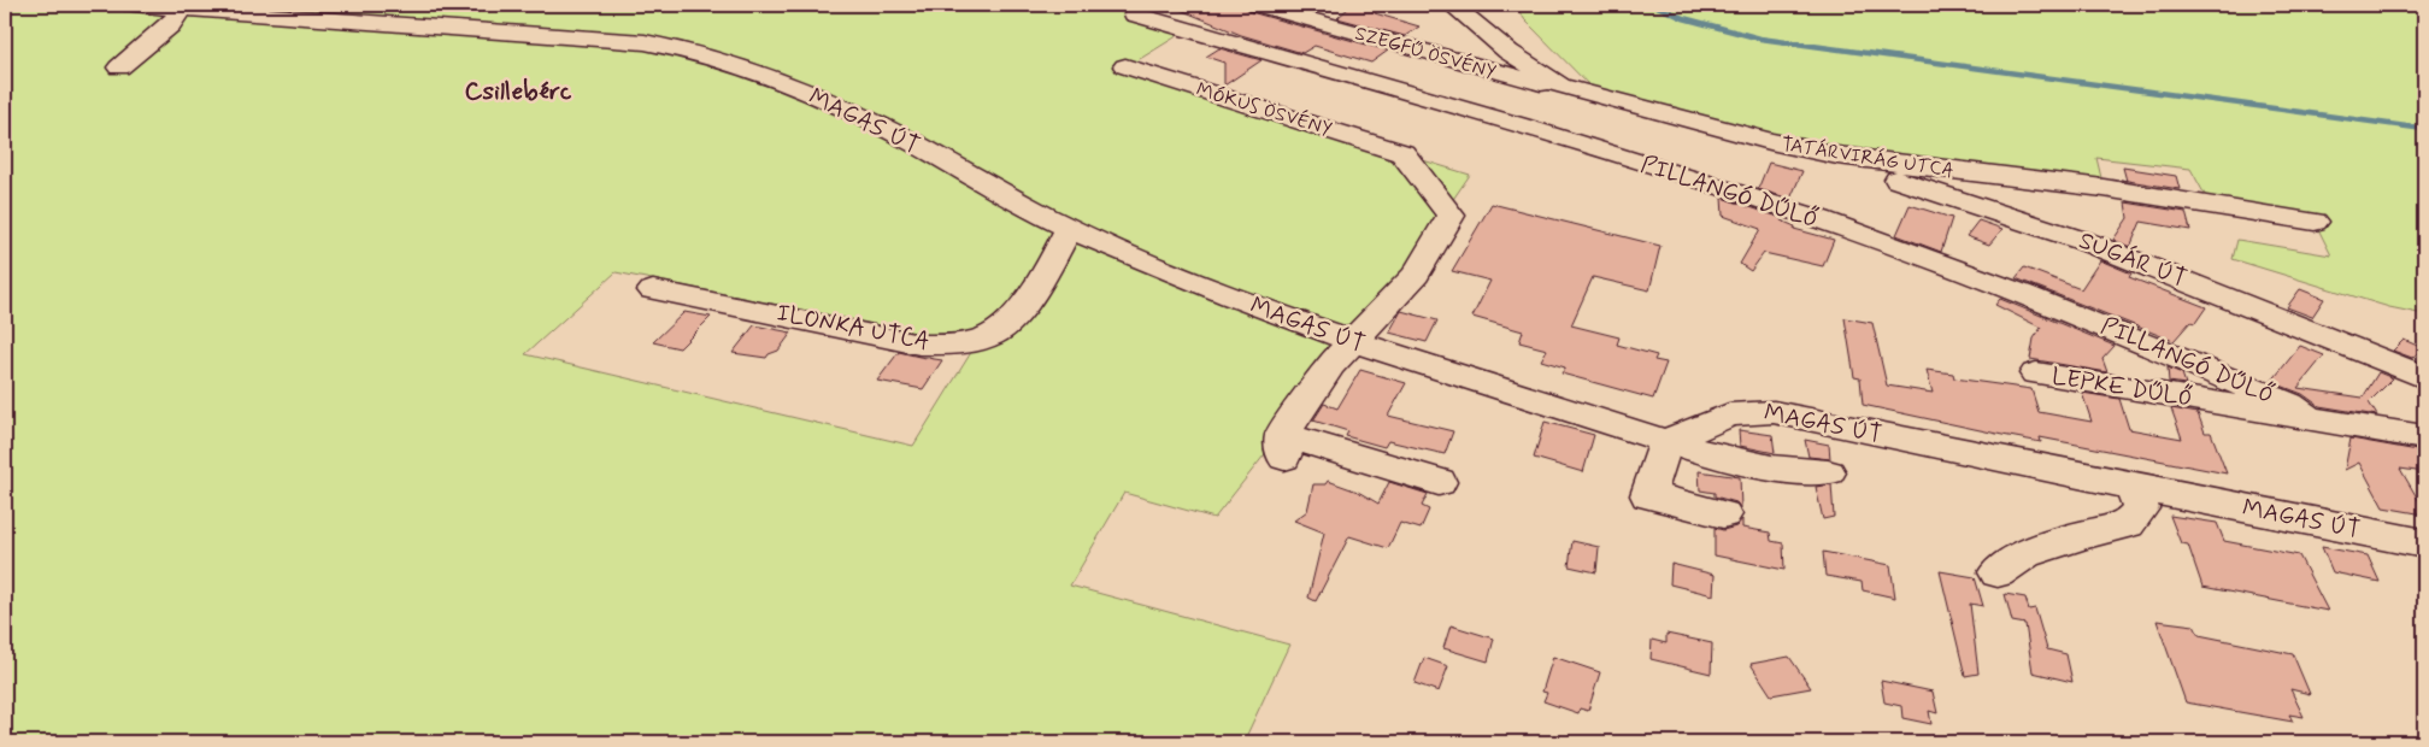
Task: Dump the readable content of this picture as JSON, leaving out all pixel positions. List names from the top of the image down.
{
  "streets": {
    "street": [
      "SZEGFŰ ÖSVÉNY",
      "MÓKUS ÖSVÉNY",
      "MAGAS ÚT",
      "TATÁRVIRÁG UTCA",
      "PILLANGÓ DŰLŐ",
      "SUGÁR ÚT",
      "ILONKA UTCA",
      "LEPKE DŰLŐ"
    ]
  },
  "crossings": [
    ["SZEGFŰ ÖSVÉNY", "TATÁRVIRÁG UTCA"],
    ["MÓKUS ÖSVÉNY", "MAGAS ÚT"],
    ["MAGAS ÚT", "ILONKA UTCA"],
    ["TATÁRVIRÁG UTCA", "SUGÁR ÚT"],
    ["PILLANGÓ DŰLŐ", "LEPKE DŰLŐ"]
  ],
  "districts": ["Csillebérc"]
}
